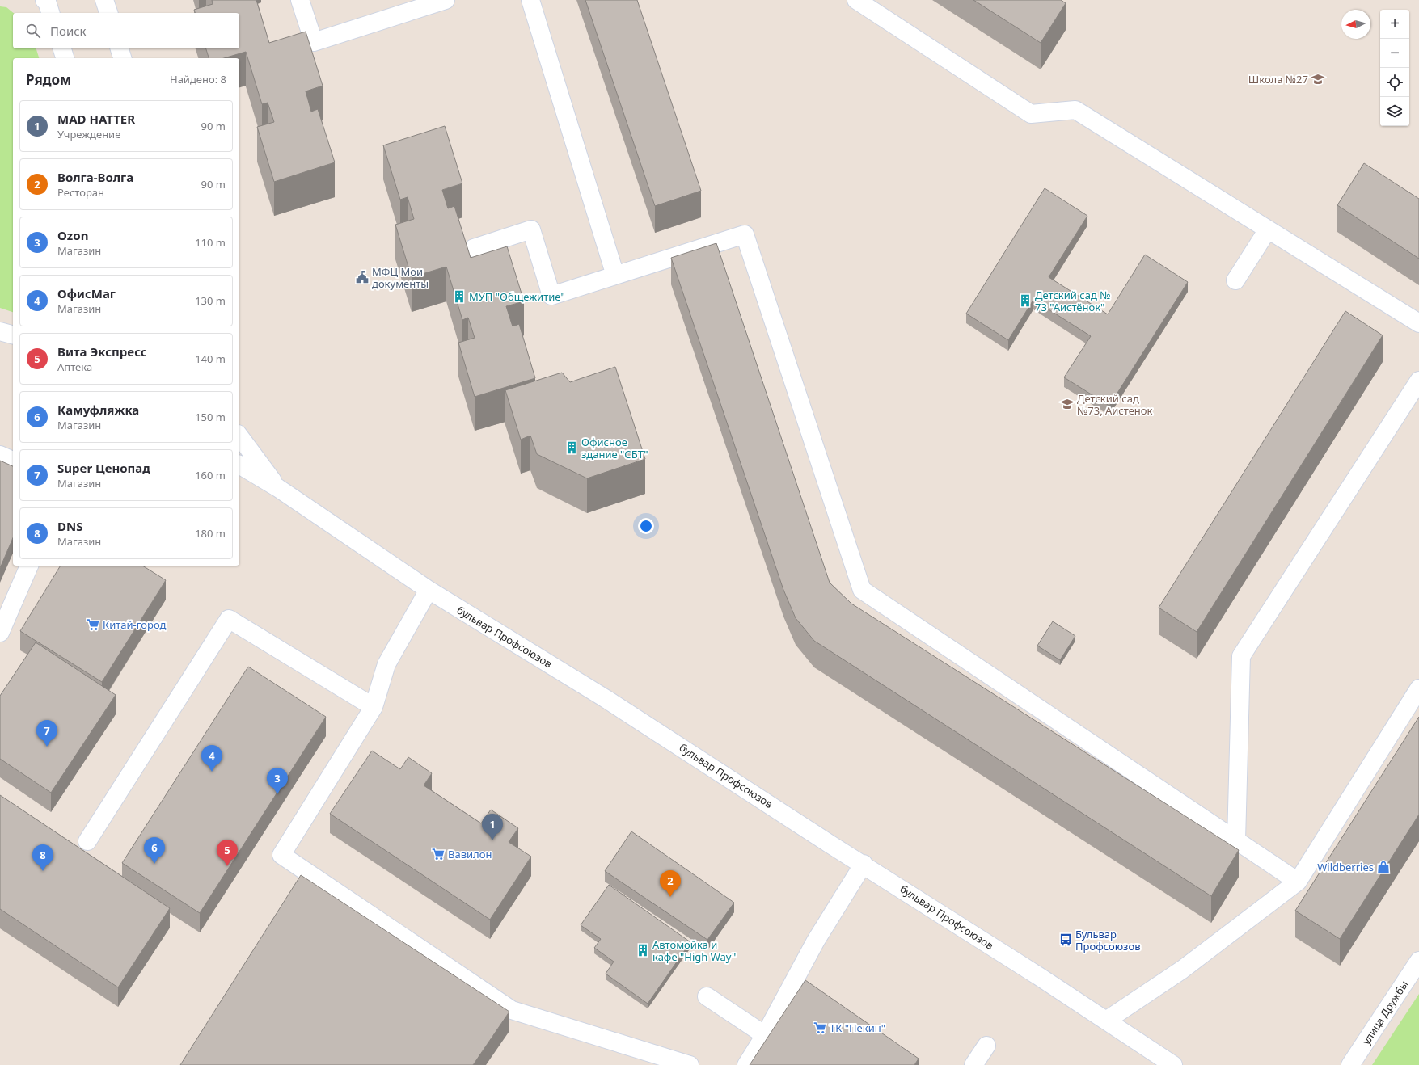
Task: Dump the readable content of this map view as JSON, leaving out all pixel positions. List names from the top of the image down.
{
  "streets": {
    "street": ["бульвар Профсоюзов", "улица Дружбы"]
  },
  "places": {
    "school or university": ["Школа №27", "Детский сад №73, Аистенок"],
    "public building": ["МФЦ Мои документы"],
    "building": [
      "МУП \"Общежитие\"",
      "Детский сад № 73 \"Аистёнок\"",
      "Офисное здание \"СБТ\"",
      "Автомойка и кафе \"High Way\""
    ],
    "supermarket": ["Китай-город", "Вавилон", "ТК \"Пекин\""],
    "shop": ["Wildberries"],
    "bus stop": ["Бульвар Профсоюзов"]
  },
  "north": "left",
  "page": {
    "map_buttons": ["+", "−"],
    "search": "Поиск",
    "heading": ["Рядом", "Найдено: 8"],
    "list": [
      {
        "mark": "1",
        "name": "MAD HATTER",
        "note": "Учреждение",
        "value": "90 m"
      },
      {
        "mark": "2",
        "name": "Волга-Волга",
        "note": "Ресторан",
        "value": "90 m"
      },
      {
        "mark": "3",
        "name": "Ozon",
        "note": "Магазин",
        "value": "110 m"
      },
      {
        "mark": "4",
        "name": "ОфисМаг",
        "note": "Магазин",
        "value": "130 m"
      },
      {
        "mark": "5",
        "name": "Вита Экспресс",
        "note": "Аптека",
        "value": "140 m"
      },
      {
        "mark": "6",
        "name": "Камуфляжка",
        "note": "Магазин",
        "value": "150 m"
      },
      {
        "mark": "7",
        "name": "Super Ценопад",
        "note": "Магазин",
        "value": "160 m"
      },
      {
        "mark": "8",
        "name": "DNS",
        "note": "Магазин",
        "value": "180 m"
      }
    ],
    "pins": [
      "7",
      "4",
      "3",
      "1",
      "6",
      "5",
      "8",
      "2"
    ]
  }
}
